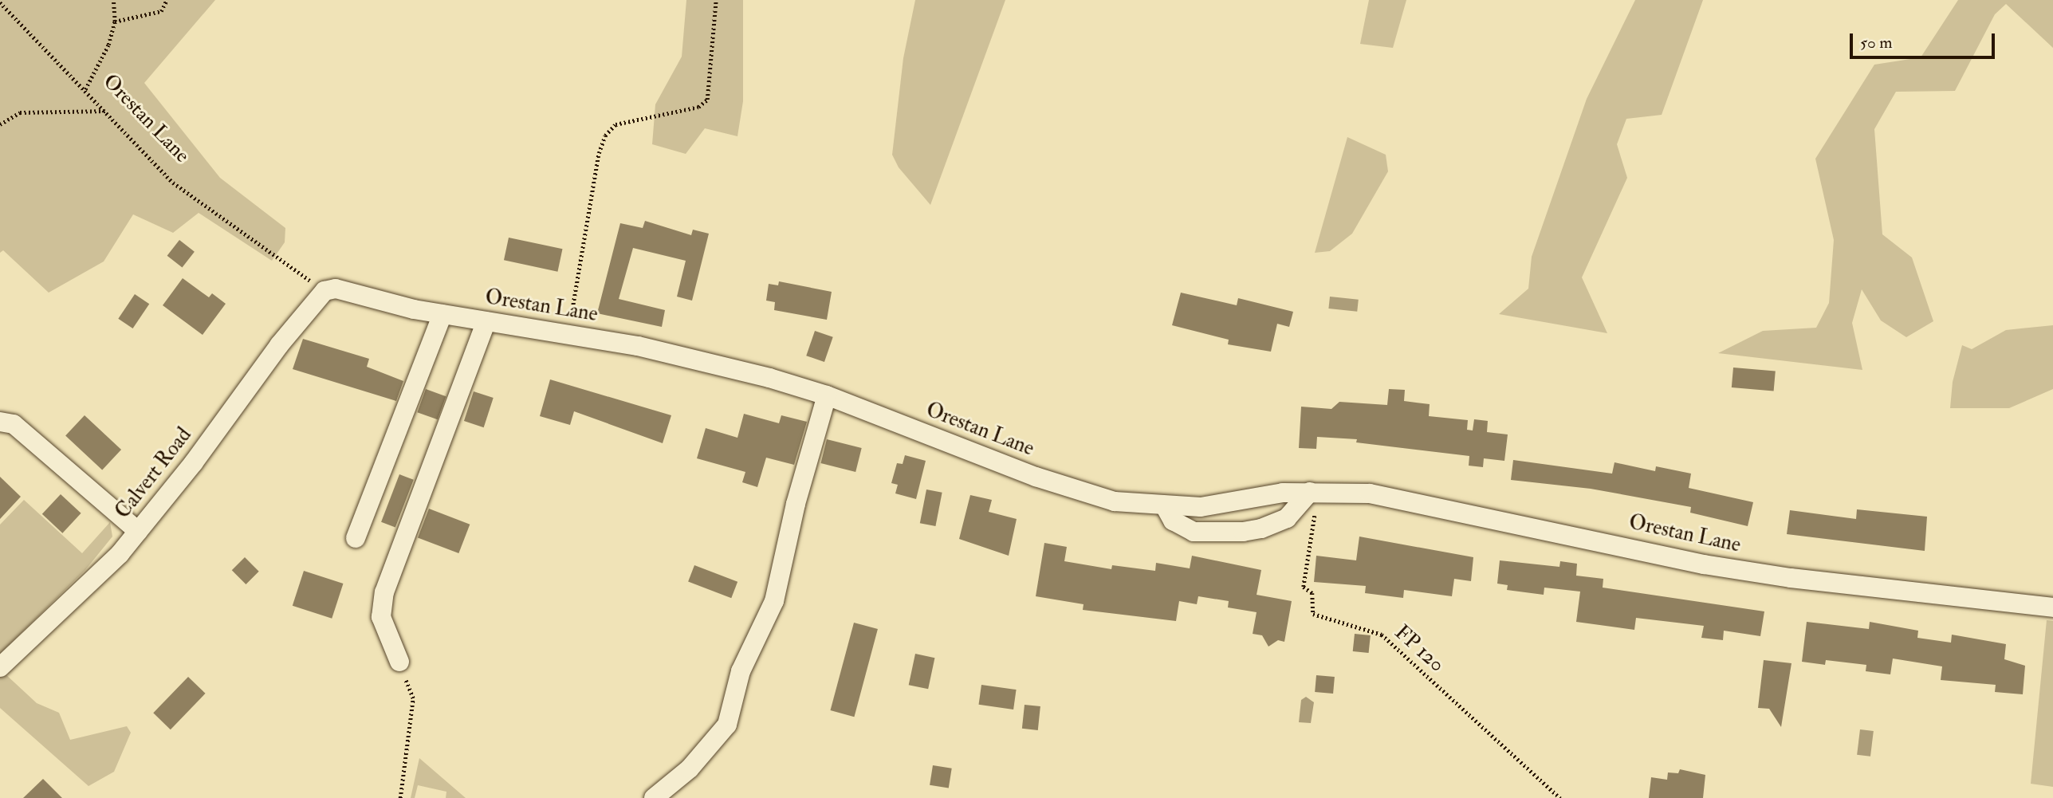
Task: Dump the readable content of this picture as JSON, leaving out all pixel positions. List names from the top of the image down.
{
  "streets": {
    "street": ["Orestan Lane", "Calvert Road"],
    "path": ["FP 120"]
  },
  "crossings": [
    ["Orestan Lane", "Calvert Road"],
    ["Orestan Lane", "FP 120"]
  ],
  "scale_bar": "50 m"
}
